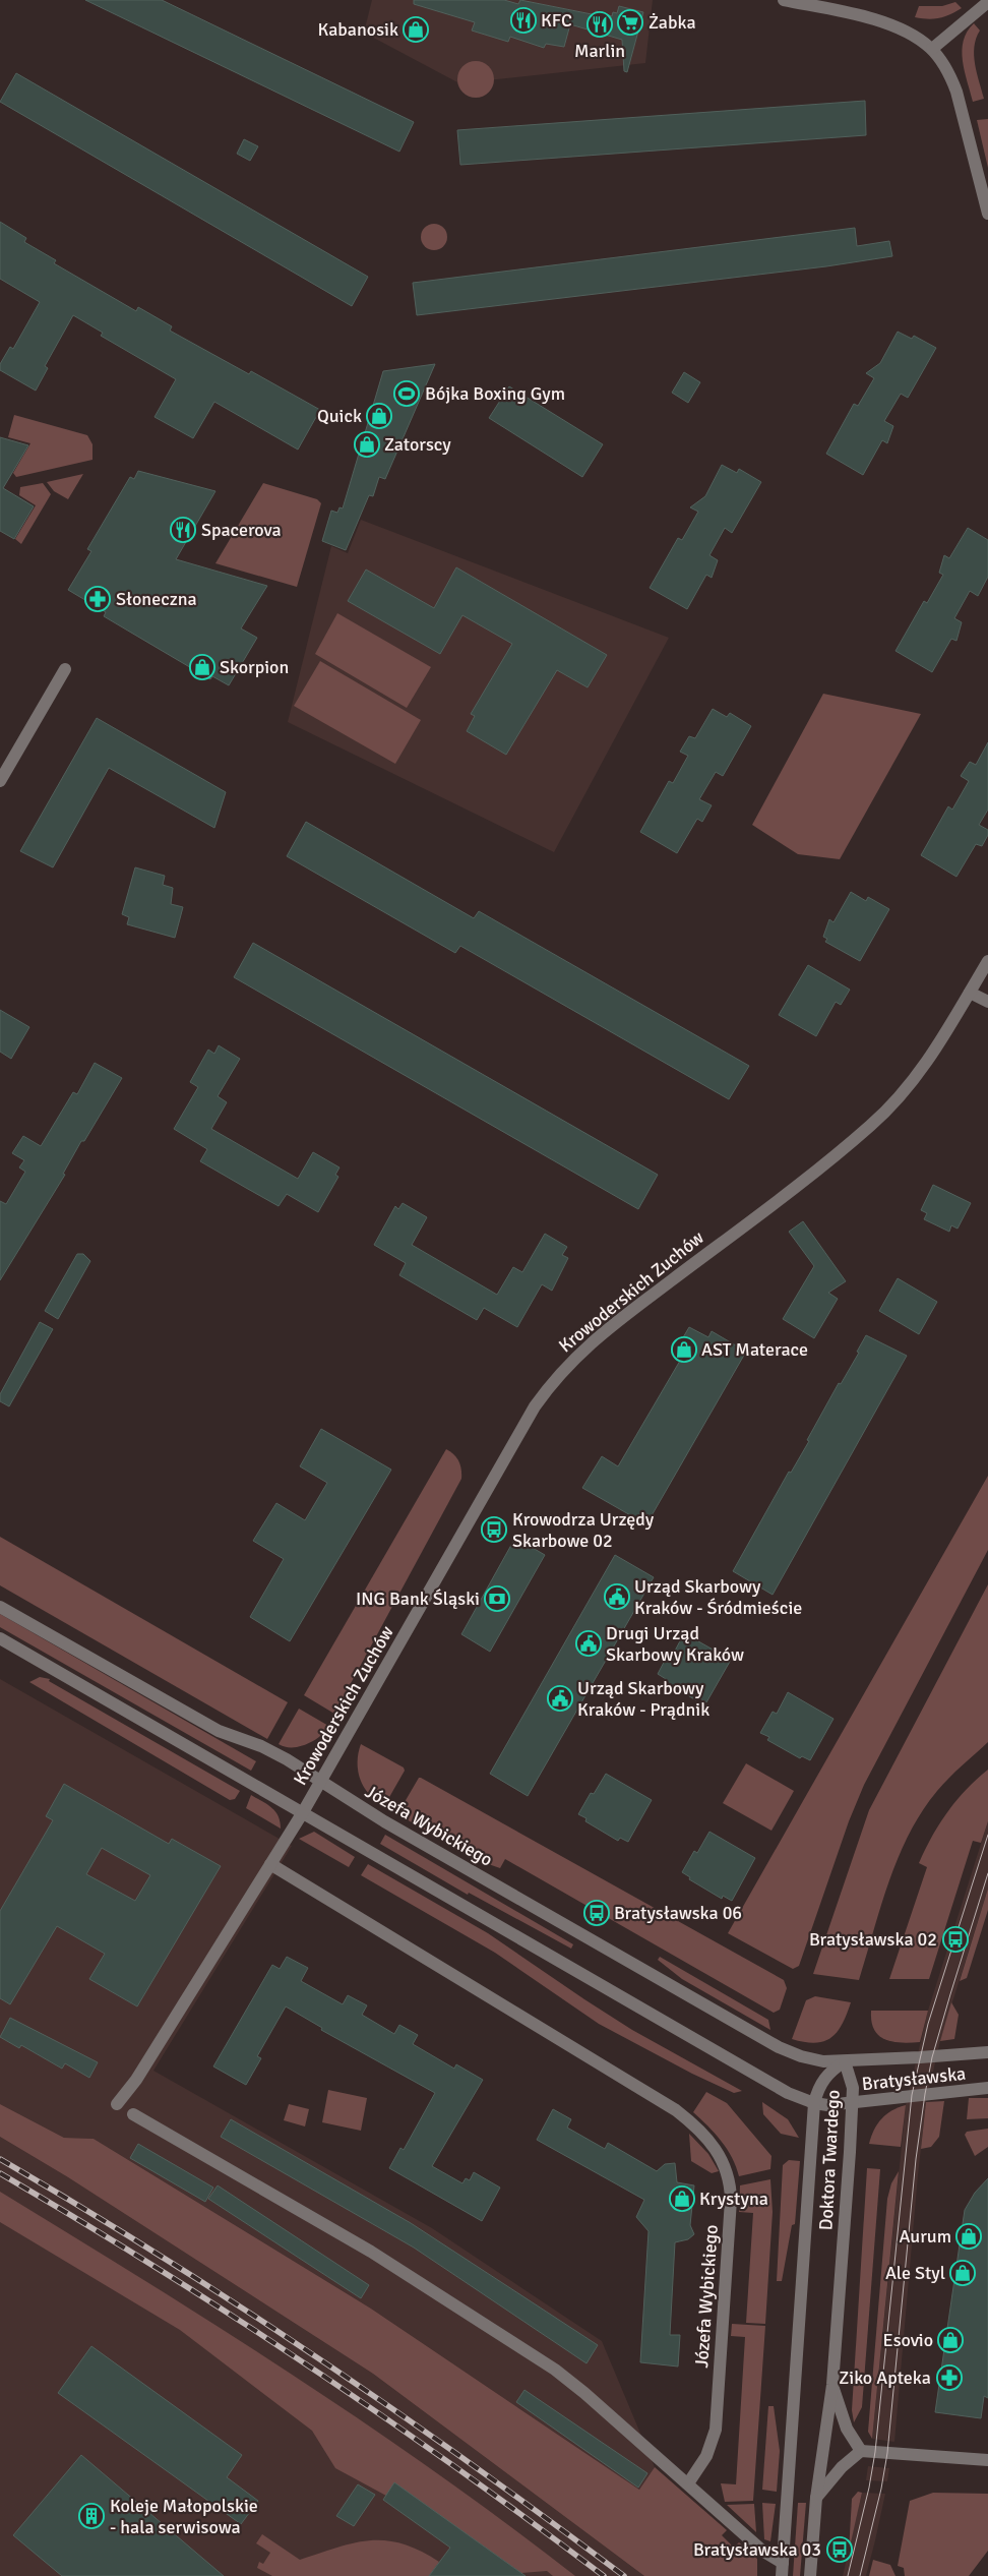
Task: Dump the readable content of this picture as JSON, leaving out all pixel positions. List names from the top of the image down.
{
  "streets": {
    "street": [
      "Krowoderskich Zuchów",
      "Józefa Wybickiego",
      "Bratysławska",
      "Doktora Twardego"
    ]
  },
  "crossings": [
    ["Krowoderskich Zuchów", "Józefa Wybickiego"],
    ["Józefa Wybickiego", "Bratysławska"],
    ["Józefa Wybickiego", "Doktora Twardego"],
    ["Bratysławska", "Doktora Twardego"]
  ],
  "places": {
    "restaurant": ["KFC", "Marlin", "Spacerova"],
    "supermarket": ["Żabka"],
    "shop": [
      "Kabanosik",
      "Quick",
      "Zatorscy",
      "Skorpion",
      "AST Materace",
      "Krystyna",
      "Aurum",
      "Ale Styl",
      "Esovio"
    ],
    "sports": ["Bójka Boxing Gym"],
    "pharmacy": ["Słoneczna", "Ziko Apteka"],
    "bus stop": [
      "Krowodrza Urzędy Skarbowe 02",
      "Bratysławska 06",
      "Bratysławska 02",
      "Bratysławska 03"
    ],
    "public building": ["Urząd Skarbowy Kraków - Śródmieście", "Drugi Urząd Skarbowy Kraków", "Urząd Skarbowy Kraków - Prądnik"],
    "bank": ["ING Bank Śląski"],
    "building": ["Koleje Małopolskie - hala serwisowa"]
  }
}
